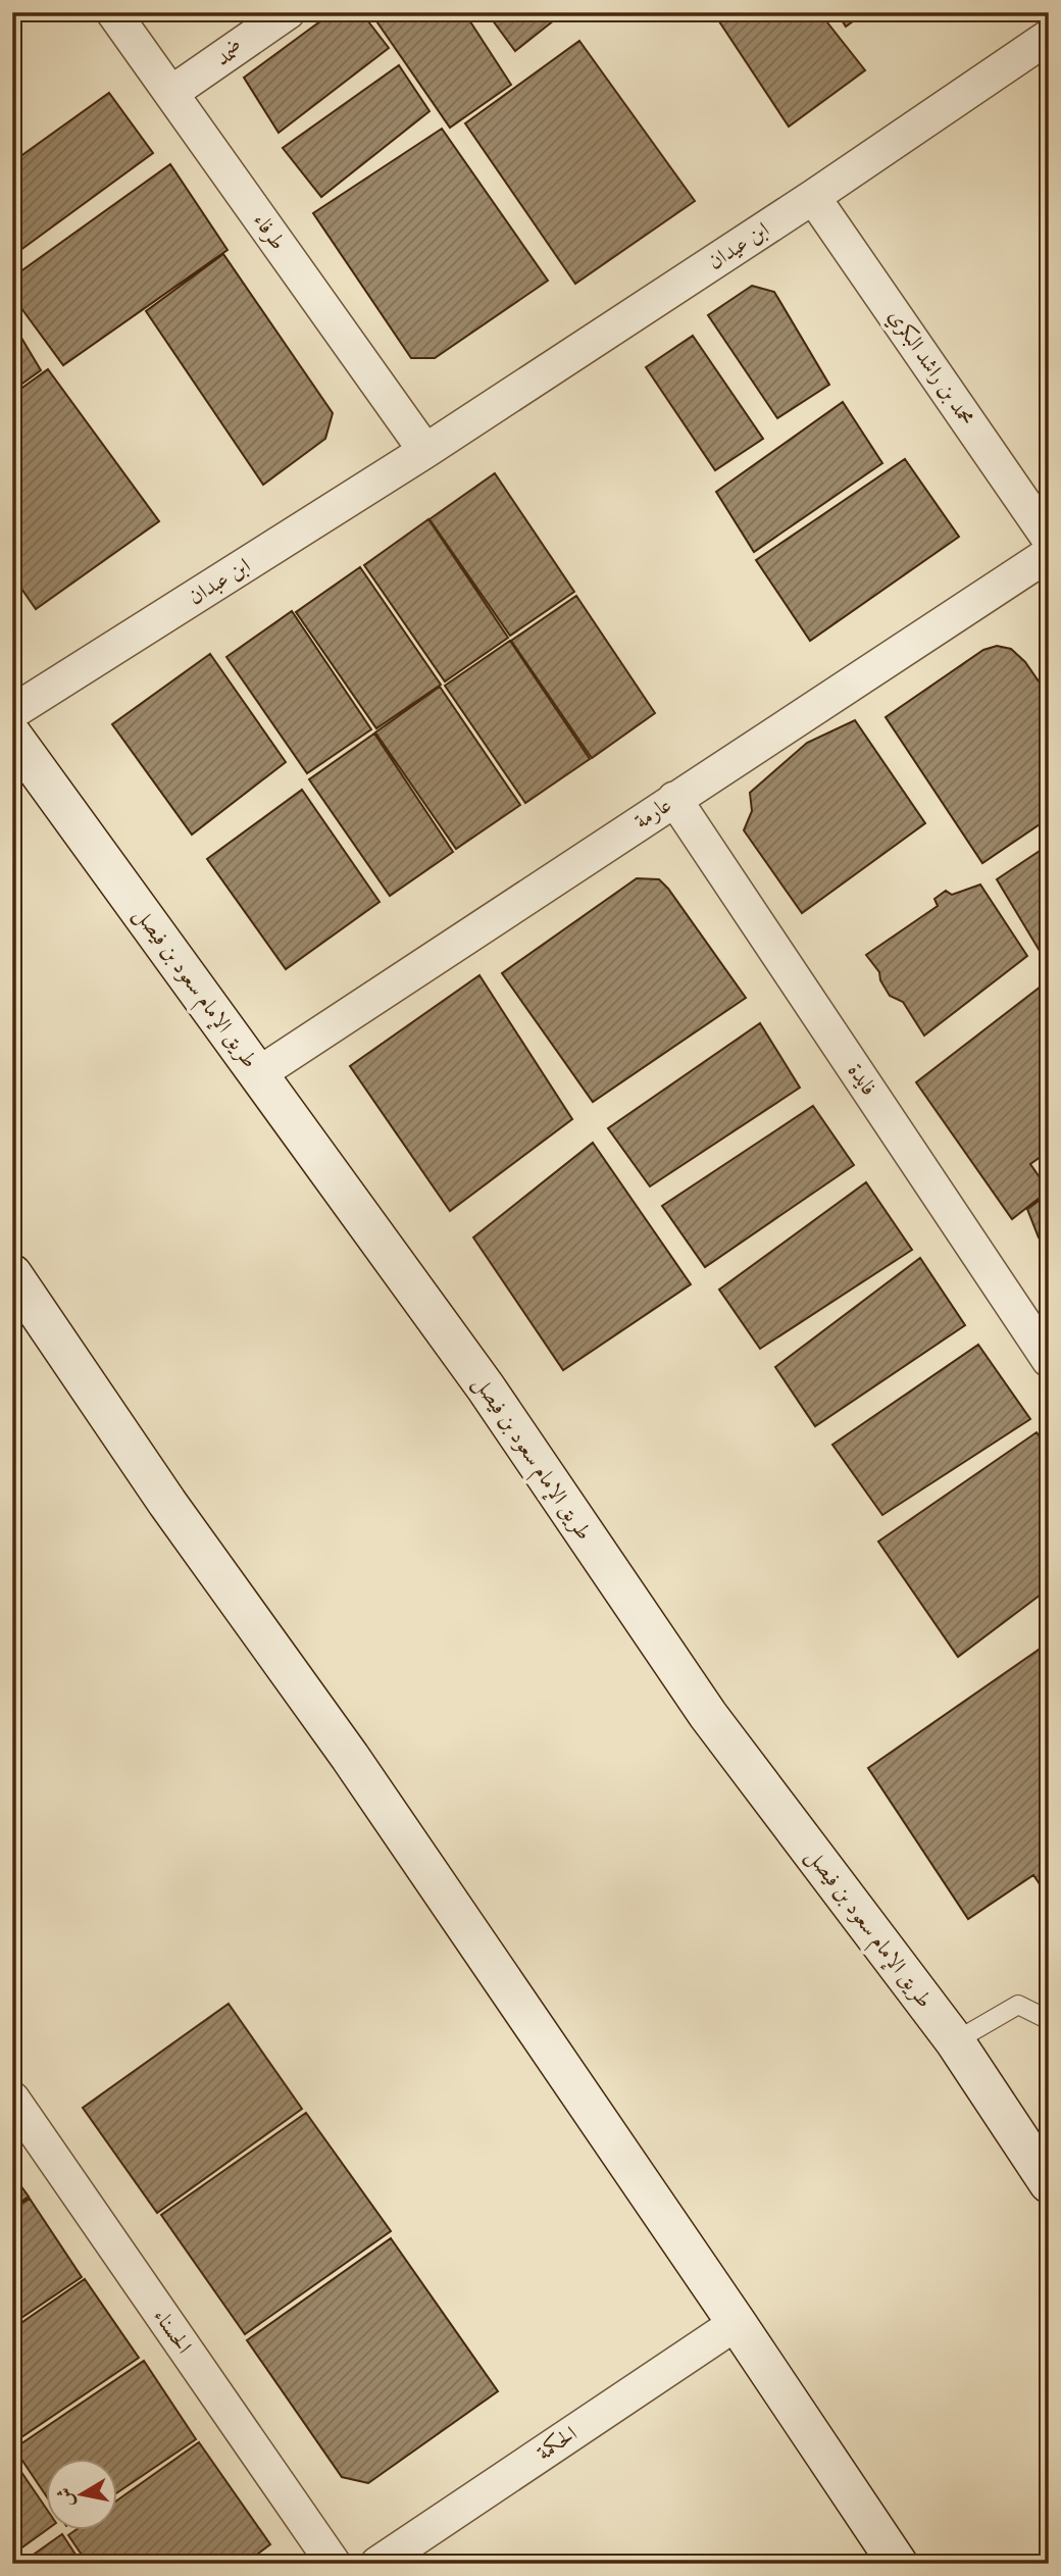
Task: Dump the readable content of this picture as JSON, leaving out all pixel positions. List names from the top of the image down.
{
  "streets": {
    "main road": ["طريق الإمام سعود بن فيصل"],
    "street": [
      "ضمد",
      "طرفاء",
      "ابن عيدان",
      "محمد بن راشد البكري",
      "ابن عبدان",
      "عارمة",
      "فايدة",
      "الحسناء",
      "الحكمة"
    ]
  },
  "crossings": [
    ["ضمد", "طرفاء"],
    ["طرفاء", "ابن عيدان"],
    ["طرفاء", "ابن عبدان"],
    ["ابن عيدان", "محمد بن راشد البكري"],
    ["ابن عيدان", "ابن عبدان"],
    ["عارمة", "طريق الإمام سعود بن فيصل"],
    ["عارمة", "فايدة"]
  ],
  "north": "left"
}
